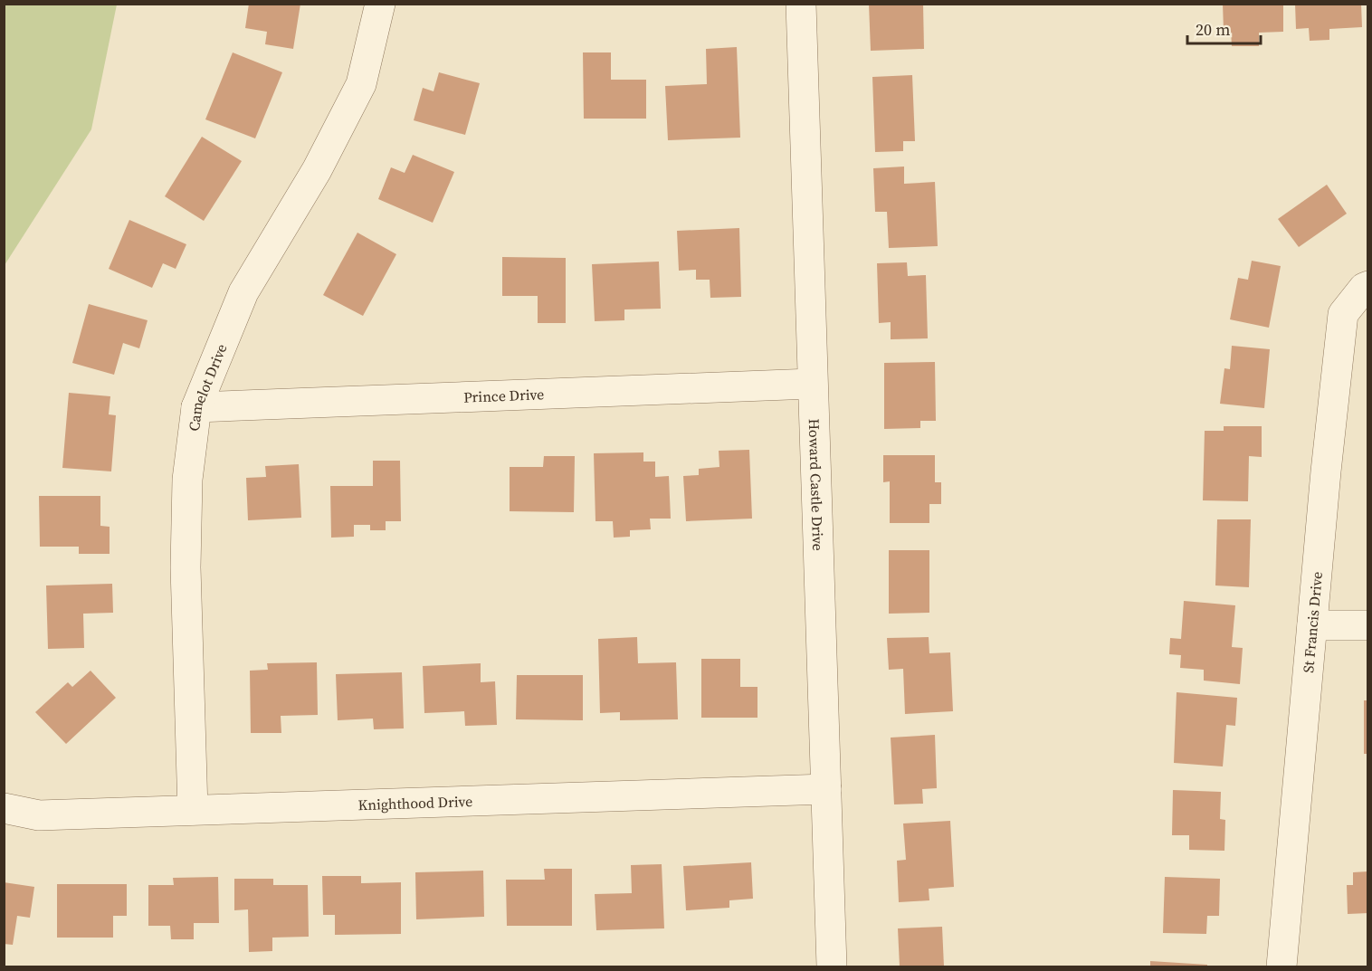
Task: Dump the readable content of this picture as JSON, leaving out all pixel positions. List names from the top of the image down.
{
  "streets": {
    "street": [
      "Camelot Drive",
      "Prince Drive",
      "Howard Castle Drive",
      "St Francis Drive",
      "Knighthood Drive"
    ]
  },
  "crossings": [
    ["Camelot Drive", "Prince Drive"],
    ["Camelot Drive", "Knighthood Drive"],
    ["Prince Drive", "Howard Castle Drive"],
    ["Howard Castle Drive", "Knighthood Drive"]
  ],
  "scale_bar": "20 m"
}
